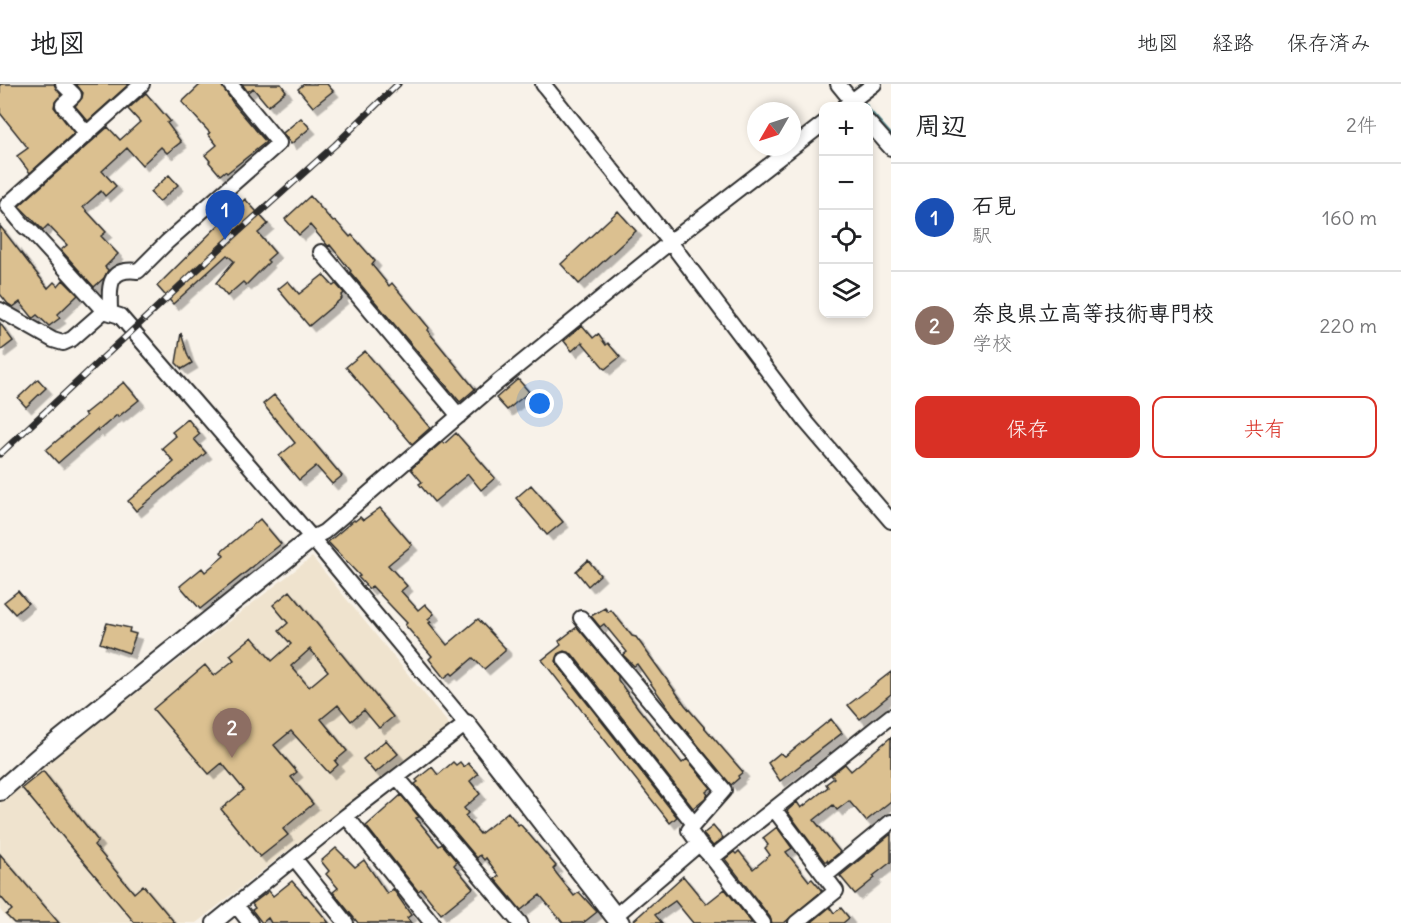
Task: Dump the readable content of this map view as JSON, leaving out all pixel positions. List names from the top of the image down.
{
  "north": "bottom left",
  "page": {
    "header": "地図",
    "nav": ["地図", "経路", "保存済み"],
    "heading": ["周辺", "2件"],
    "map_buttons": ["+", "−"],
    "list": [
      {
        "mark": "1",
        "name": "石見",
        "note": "駅",
        "value": "160 m"
      },
      {
        "mark": "2",
        "name": "奈良県立高等技術専門校",
        "note": "学校",
        "value": "220 m"
      }
    ],
    "pins": ["1", "2"],
    "buttons": ["保存", "共有"]
  }
}
